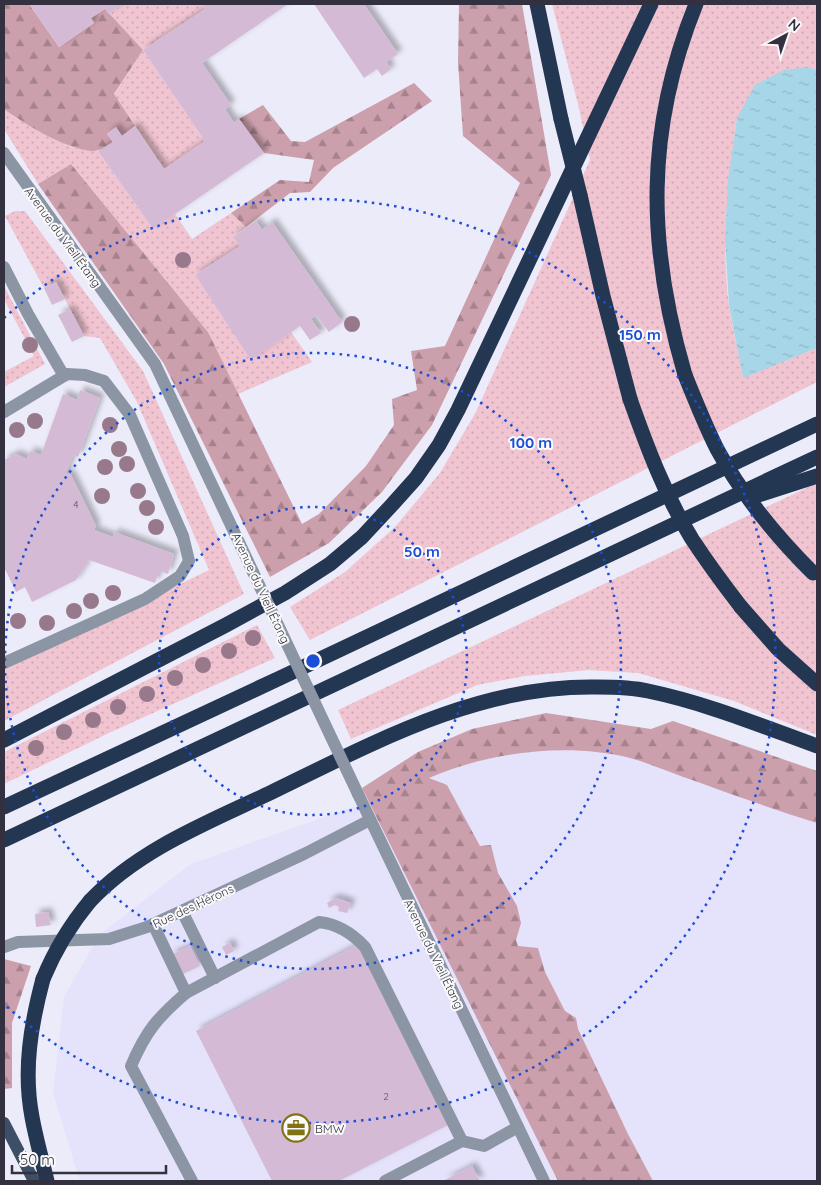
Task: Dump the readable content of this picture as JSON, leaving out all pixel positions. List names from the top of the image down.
{
  "streets": {
    "street": ["Avenue du Vieil Étang", "Rue des Hérons"]
  },
  "crossings": [
    ["Avenue du Vieil Étang", "Rue des Hérons"]
  ],
  "places": {
    "office": ["BMW"]
  },
  "house_numbers": ["4", "2"],
  "scale_bar": "50 m",
  "north": "top right",
  "rings": ["150 m", "100 m", "50 m"]
}
